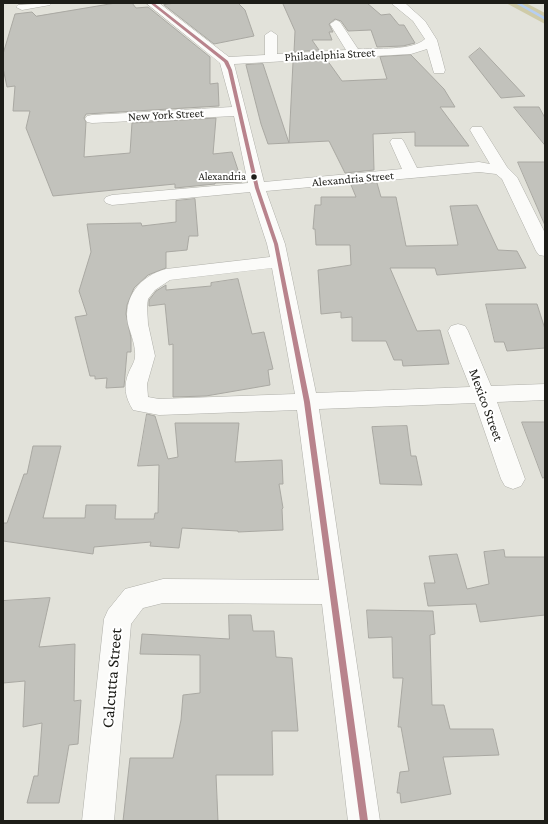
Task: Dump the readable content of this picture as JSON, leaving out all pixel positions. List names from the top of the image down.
{
  "streets": {
    "street": [
      "Philadelphia Street",
      "New York Street",
      "Alexandria Street",
      "Mexico Street",
      "Calcutta Street"
    ]
  },
  "places": ["Alexandria"]
}
